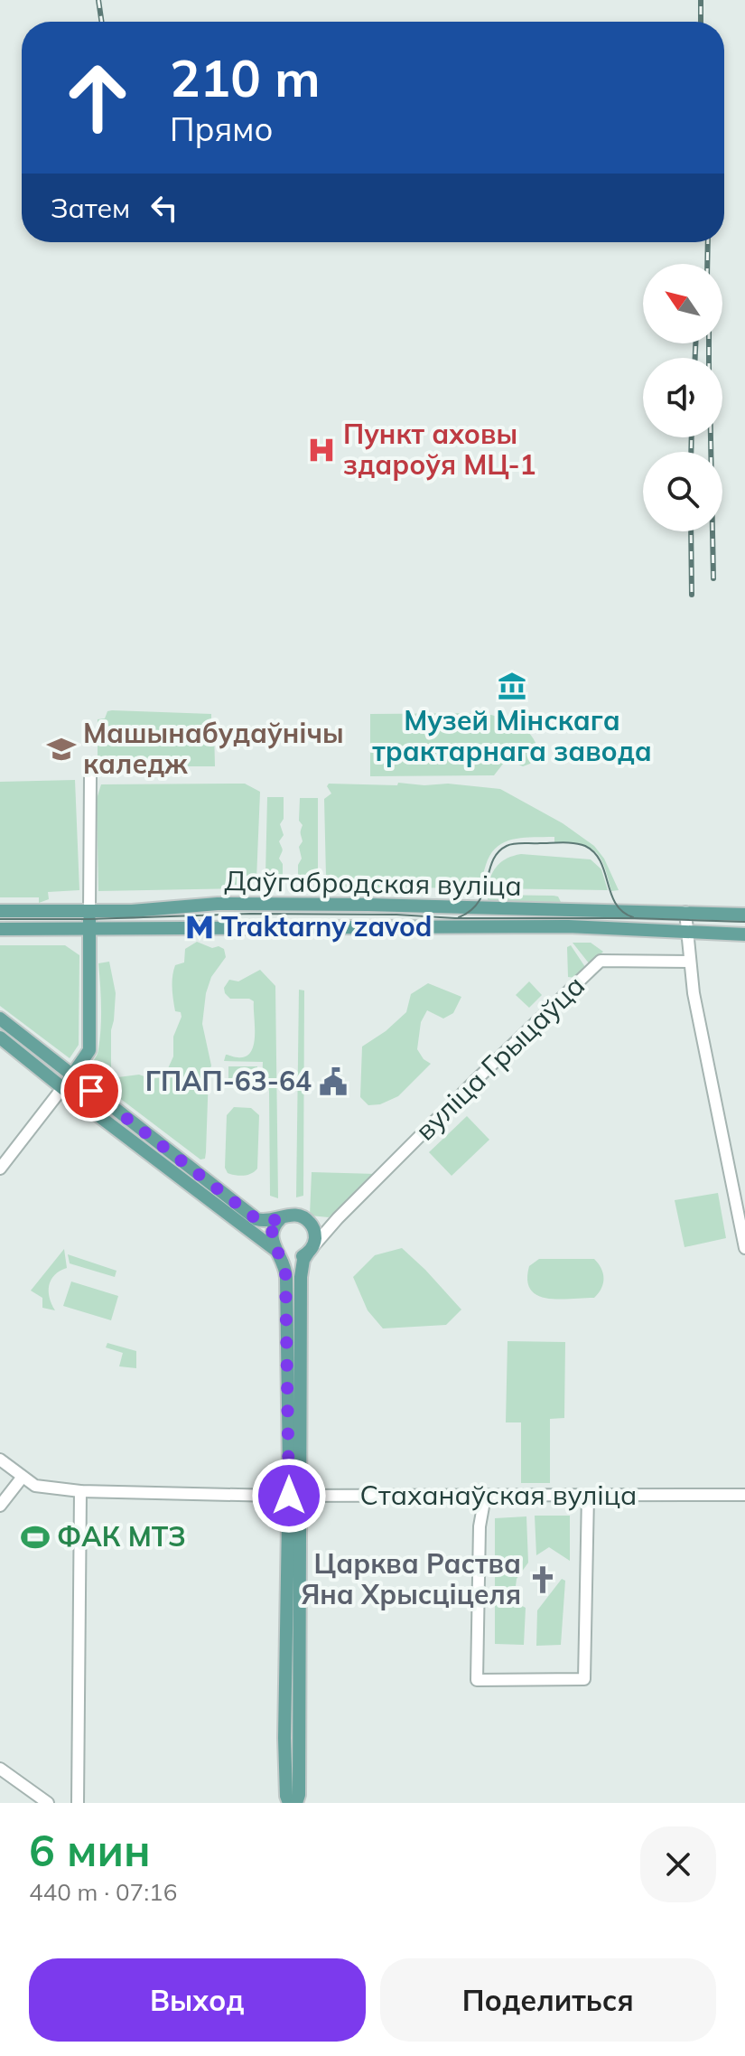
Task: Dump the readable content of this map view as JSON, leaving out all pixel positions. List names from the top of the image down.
{
  "streets": {
    "main road": ["Даўгабродская вуліца"],
    "street": ["вуліца Грыцаўца", "Стаханаўская вуліца"]
  },
  "places": {
    "hospital": ["Пункт аховы здароўя МЦ-1"],
    "museum": ["Музей Мінскага трактарнага завода"],
    "school or university": ["Машынабудаўнічы каледж"],
    "metro station": ["Traktarny zavod"],
    "public building": ["ГПАП-63-64"],
    "sports": ["ФАК МТЗ"],
    "church": ["Царква Раства Яна Хрысціцеля"]
  },
  "north": "top left",
  "page": {
    "turn": ["210 m", "Прямо"],
    "then": "Затем",
    "heading": ["6 мин", "440 m · 07:16"],
    "buttons": ["Выход", "Поделиться"]
  }
}
